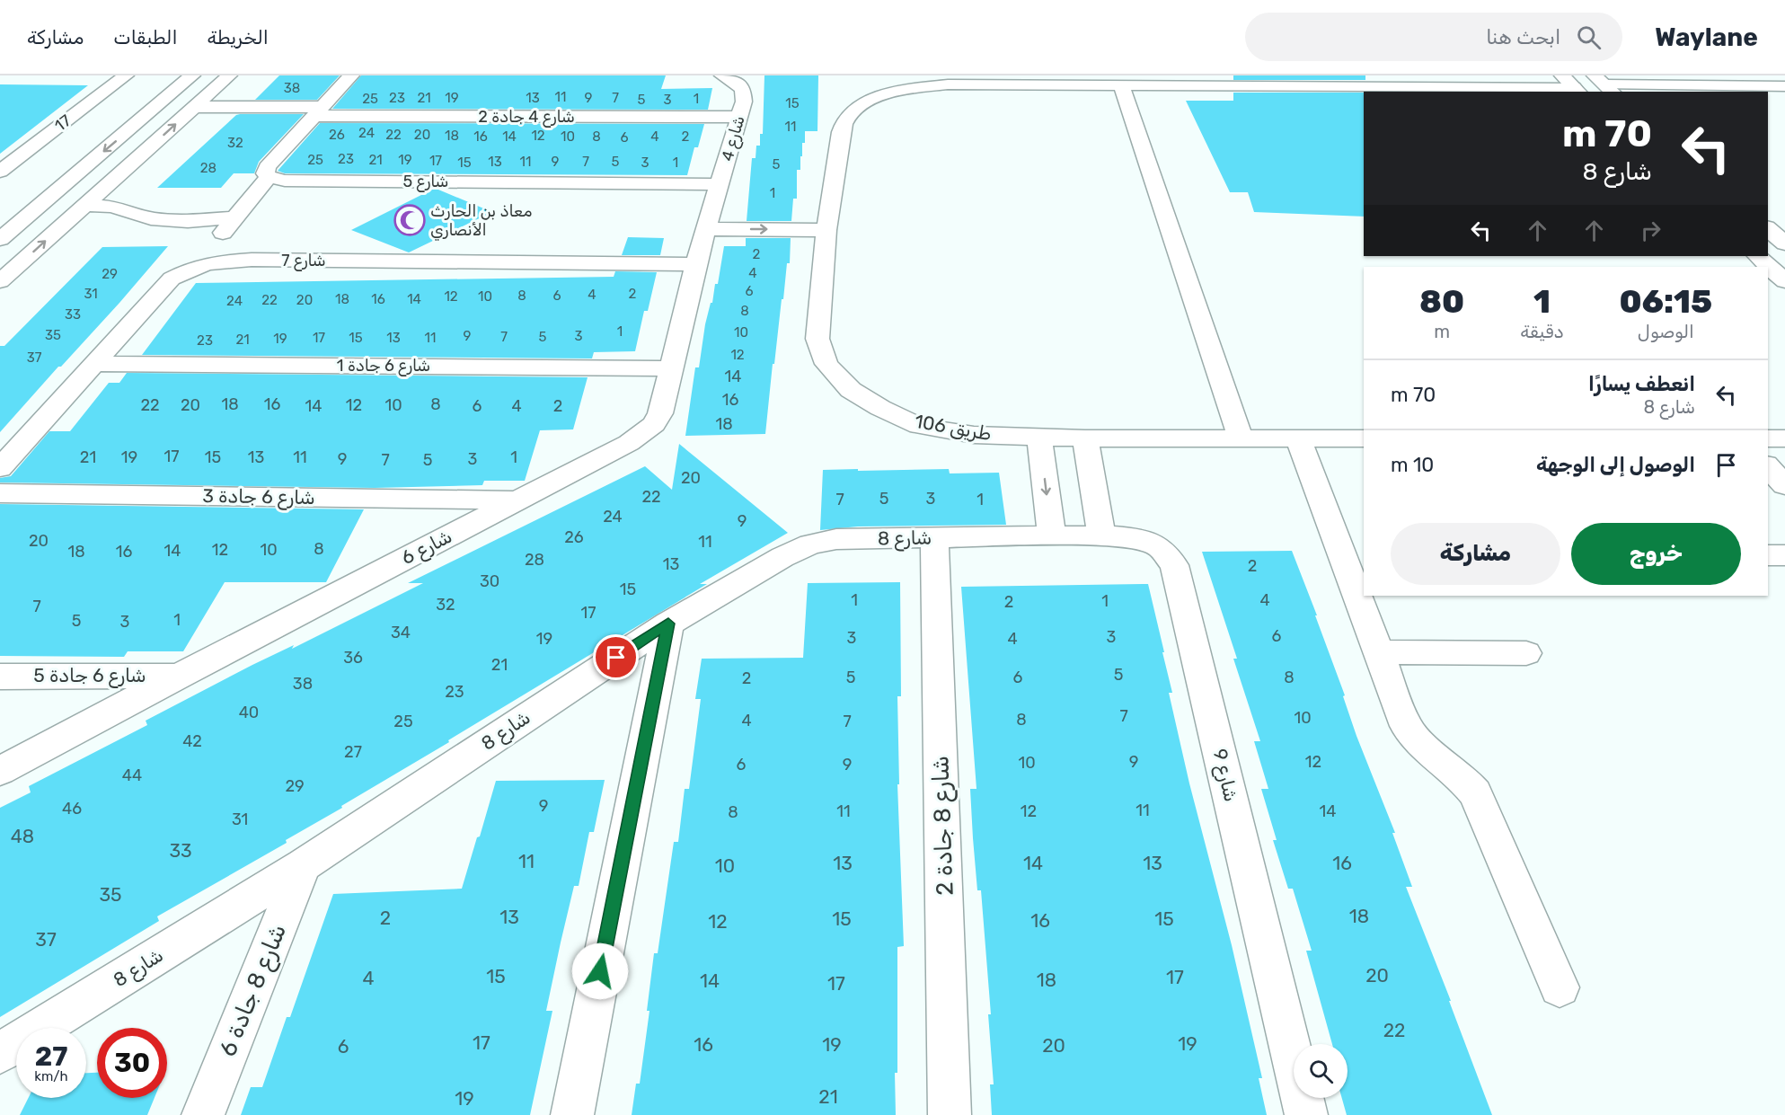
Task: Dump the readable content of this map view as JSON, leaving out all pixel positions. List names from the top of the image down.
{
  "streets": {
    "street": [
      "شارع 4 جادة 2",
      "17",
      "شارع 4",
      "شارع 5",
      "شارع 7",
      "شارع 6 جادة 1",
      "طريق 106",
      "شارع 6 جادة 3",
      "شارع 8",
      "شارع 6",
      "شارع 6 جادة 5",
      "شارع 9",
      "شارع 8 جادة 2",
      "شارع 8 جادة 6"
    ]
  },
  "crossings": [
    ["شارع 4 جادة 2", "شارع 4"],
    ["شارع 4", "شارع 5"],
    ["شارع 4", "شارع 6"],
    ["شارع 7", "شارع 6 جادة 1"],
    ["شارع 7", "شارع 6"],
    ["شارع 6 جادة 1", "شارع 6"],
    ["شارع 6 جادة 3", "شارع 6"],
    ["شارع 8", "شارع 9"],
    ["شارع 8", "شارع 8 جادة 2"],
    ["شارع 8", "شارع 8 جادة 6"],
    ["شارع 6", "شارع 6 جادة 5"]
  ],
  "places": {
    "mosque": ["معاذ بن الحارث الأنصاري"]
  },
  "house_numbers": [
    "38",
    "11",
    "23",
    "21",
    "19",
    "13",
    "9",
    "7",
    "25",
    "1",
    "5",
    "3",
    "15",
    "11",
    "24",
    "26",
    "22",
    "20",
    "18",
    "12",
    "16",
    "14",
    "10",
    "8",
    "4",
    "2",
    "6",
    "32",
    "23",
    "25",
    "21",
    "19",
    "17",
    "13",
    "11",
    "9",
    "7",
    "5",
    "15",
    "3",
    "1",
    "5",
    "28",
    "1",
    "2",
    "4",
    "29",
    "6",
    "31",
    "2",
    "4",
    "8",
    "6",
    "12",
    "10",
    "18",
    "16",
    "14",
    "22",
    "20",
    "24",
    "8",
    "33",
    "1",
    "10",
    "35",
    "9",
    "3",
    "7",
    "5",
    "17",
    "15",
    "13",
    "11",
    "19",
    "21",
    "23",
    "12",
    "37",
    "14",
    "16",
    "18",
    "16",
    "8",
    "22",
    "20",
    "12",
    "10",
    "14",
    "6",
    "4",
    "2",
    "18",
    "17",
    "21",
    "19",
    "15",
    "13",
    "11",
    "1",
    "9",
    "3",
    "7",
    "5",
    "20",
    "22",
    "5",
    "3",
    "7",
    "1",
    "24",
    "9",
    "26",
    "20",
    "11",
    "8",
    "12",
    "10",
    "14",
    "18",
    "16",
    "28",
    "13",
    "2",
    "30",
    "15",
    "1",
    "4",
    "1",
    "2",
    "32",
    "7",
    "17",
    "1",
    "5",
    "3",
    "34",
    "6",
    "3",
    "3",
    "19",
    "4",
    "36",
    "21",
    "5",
    "5",
    "6",
    "8",
    "2",
    "38",
    "23",
    "40",
    "7",
    "10",
    "8",
    "4",
    "25",
    "7",
    "42",
    "27",
    "9",
    "12",
    "10",
    "6",
    "9",
    "44",
    "29",
    "9",
    "46",
    "11",
    "11",
    "12",
    "14",
    "8",
    "31",
    "48",
    "33",
    "11",
    "13",
    "14",
    "13",
    "16",
    "10",
    "35",
    "18",
    "13",
    "2",
    "15",
    "15",
    "16",
    "12",
    "37",
    "20",
    "15",
    "17",
    "4",
    "18",
    "14",
    "17",
    "22",
    "17",
    "19",
    "16",
    "19",
    "20",
    "6",
    "21",
    "19"
  ],
  "page": {
    "header": "Waylane",
    "search": "ابحث هنا",
    "nav": ["الخريطة", "الطبقات", "مشاركة"],
    "turn": ["70 m", "شارع 8"],
    "eta": [
      "06:15",
      "الوصول",
      "1",
      "دقيقة",
      "80",
      "m"
    ],
    "list": [
      {
        "name": "انعطف يسارًا",
        "note": "شارع 8",
        "value": "70 m"
      },
      {
        "name": "الوصول إلى الوجهة",
        "value": "10 m"
      }
    ],
    "buttons": ["خروج", "مشاركة"],
    "speed": "27 km/h",
    "limit": "30"
  }
}
